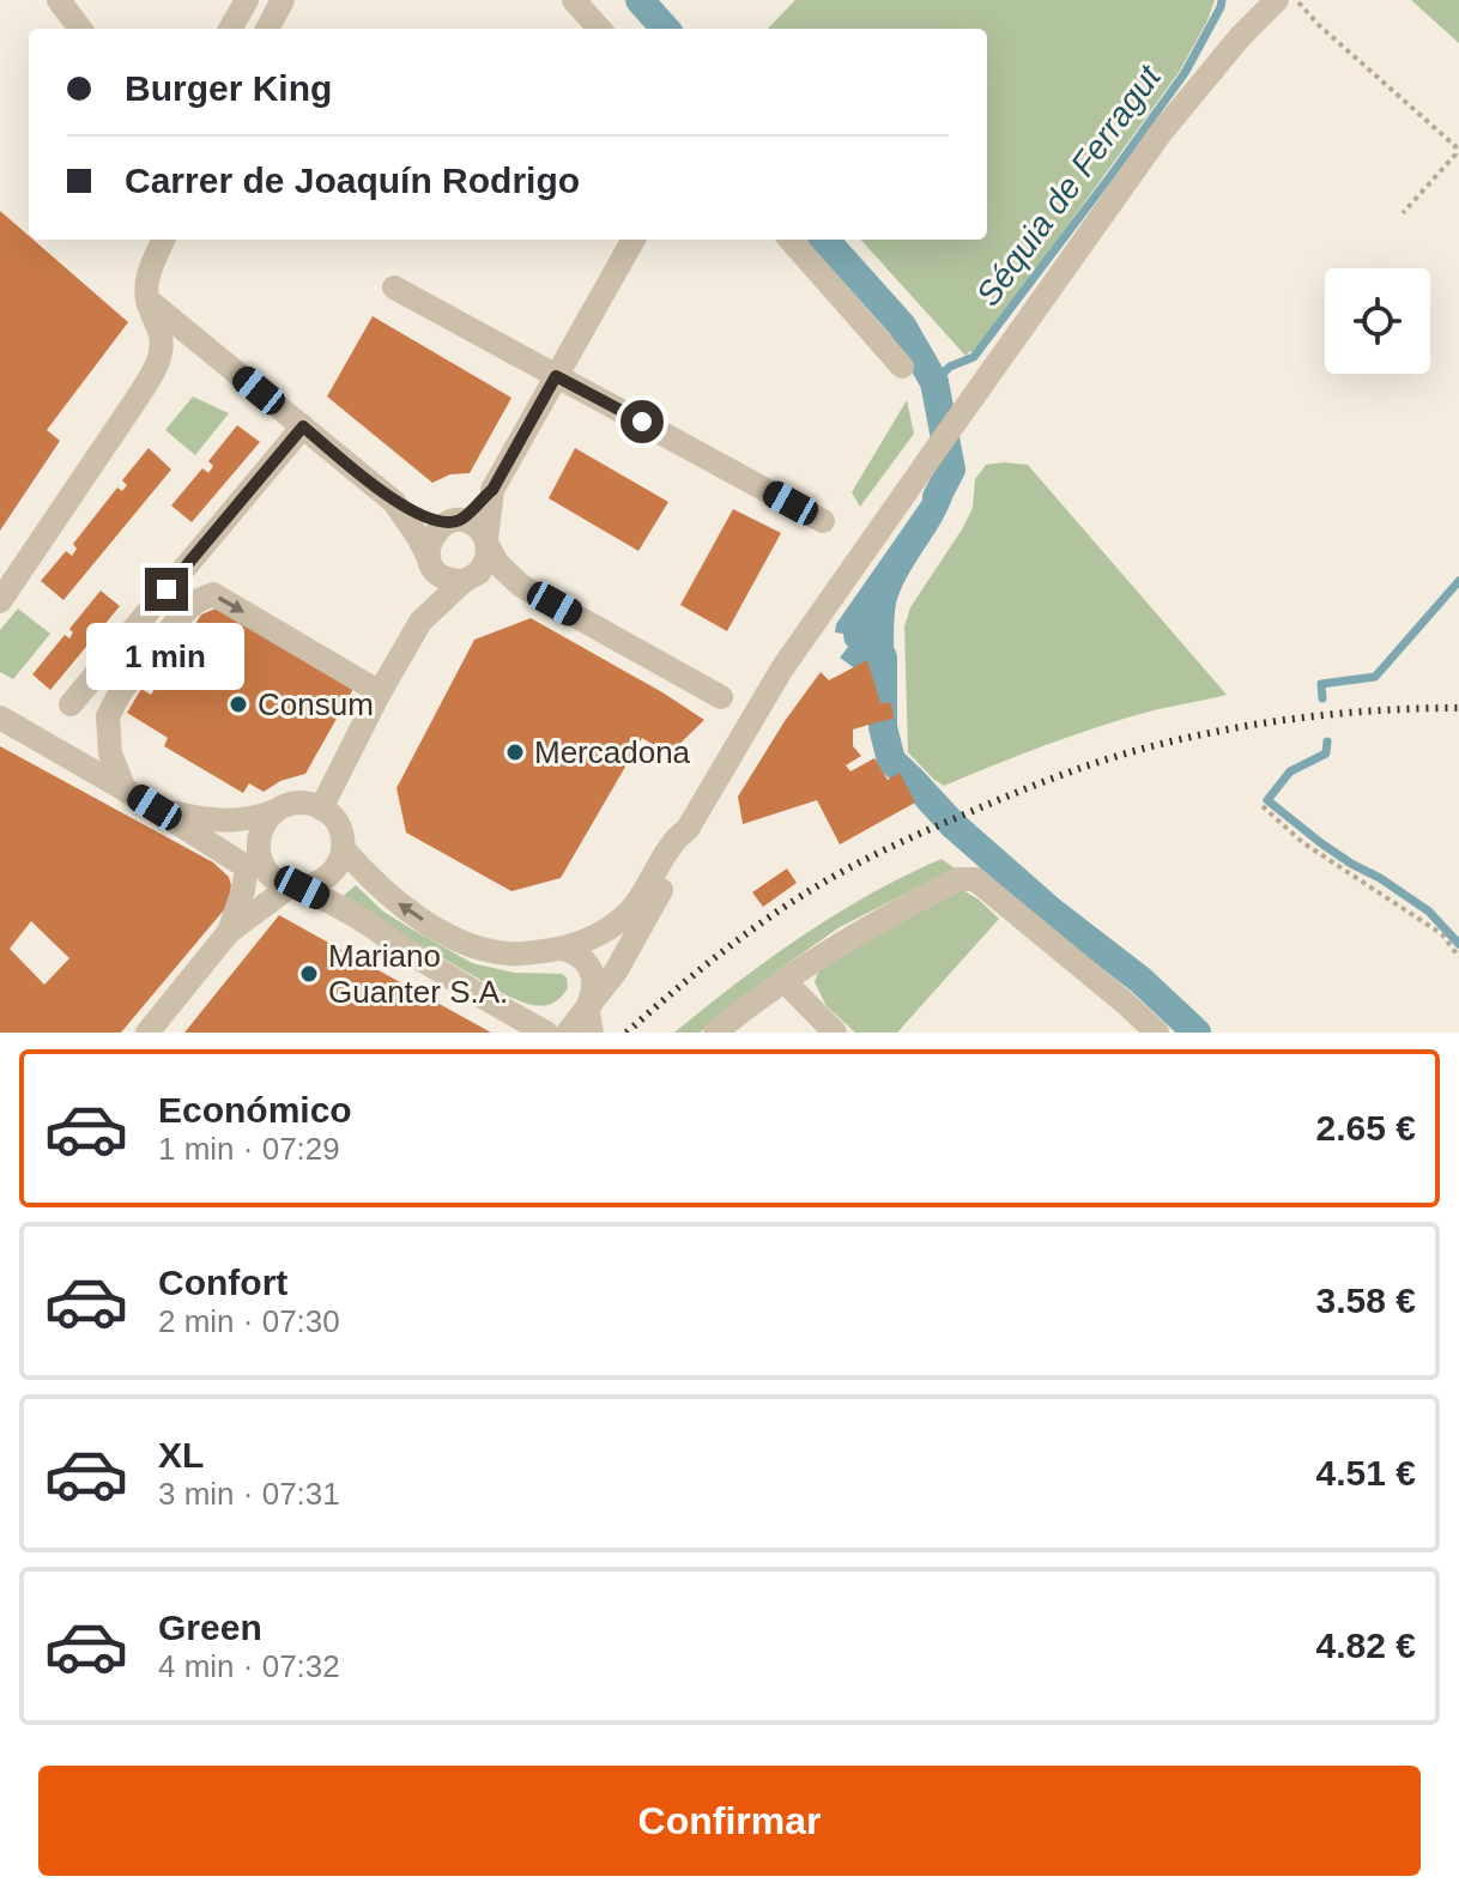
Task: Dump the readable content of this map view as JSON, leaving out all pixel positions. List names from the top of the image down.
{
  "water": ["Séquia de Ferragut"],
  "places": ["Consum", "Mercadona", "Mariano Guanter S.A."],
  "page": {
    "banner": ["Burger King", "Carrer de Joaquín Rodrigo"],
    "bubble": "1 min",
    "list": [
      {
        "name": "Económico",
        "note": "1 min · 07:29",
        "value": "2.65 €"
      },
      {
        "name": "Confort",
        "note": "2 min · 07:30",
        "value": "3.58 €"
      },
      {
        "name": "XL",
        "note": "3 min · 07:31",
        "value": "4.51 €"
      },
      {
        "name": "Green",
        "note": "4 min · 07:32",
        "value": "4.82 €"
      }
    ],
    "buttons": "Confirmar"
  }
}
